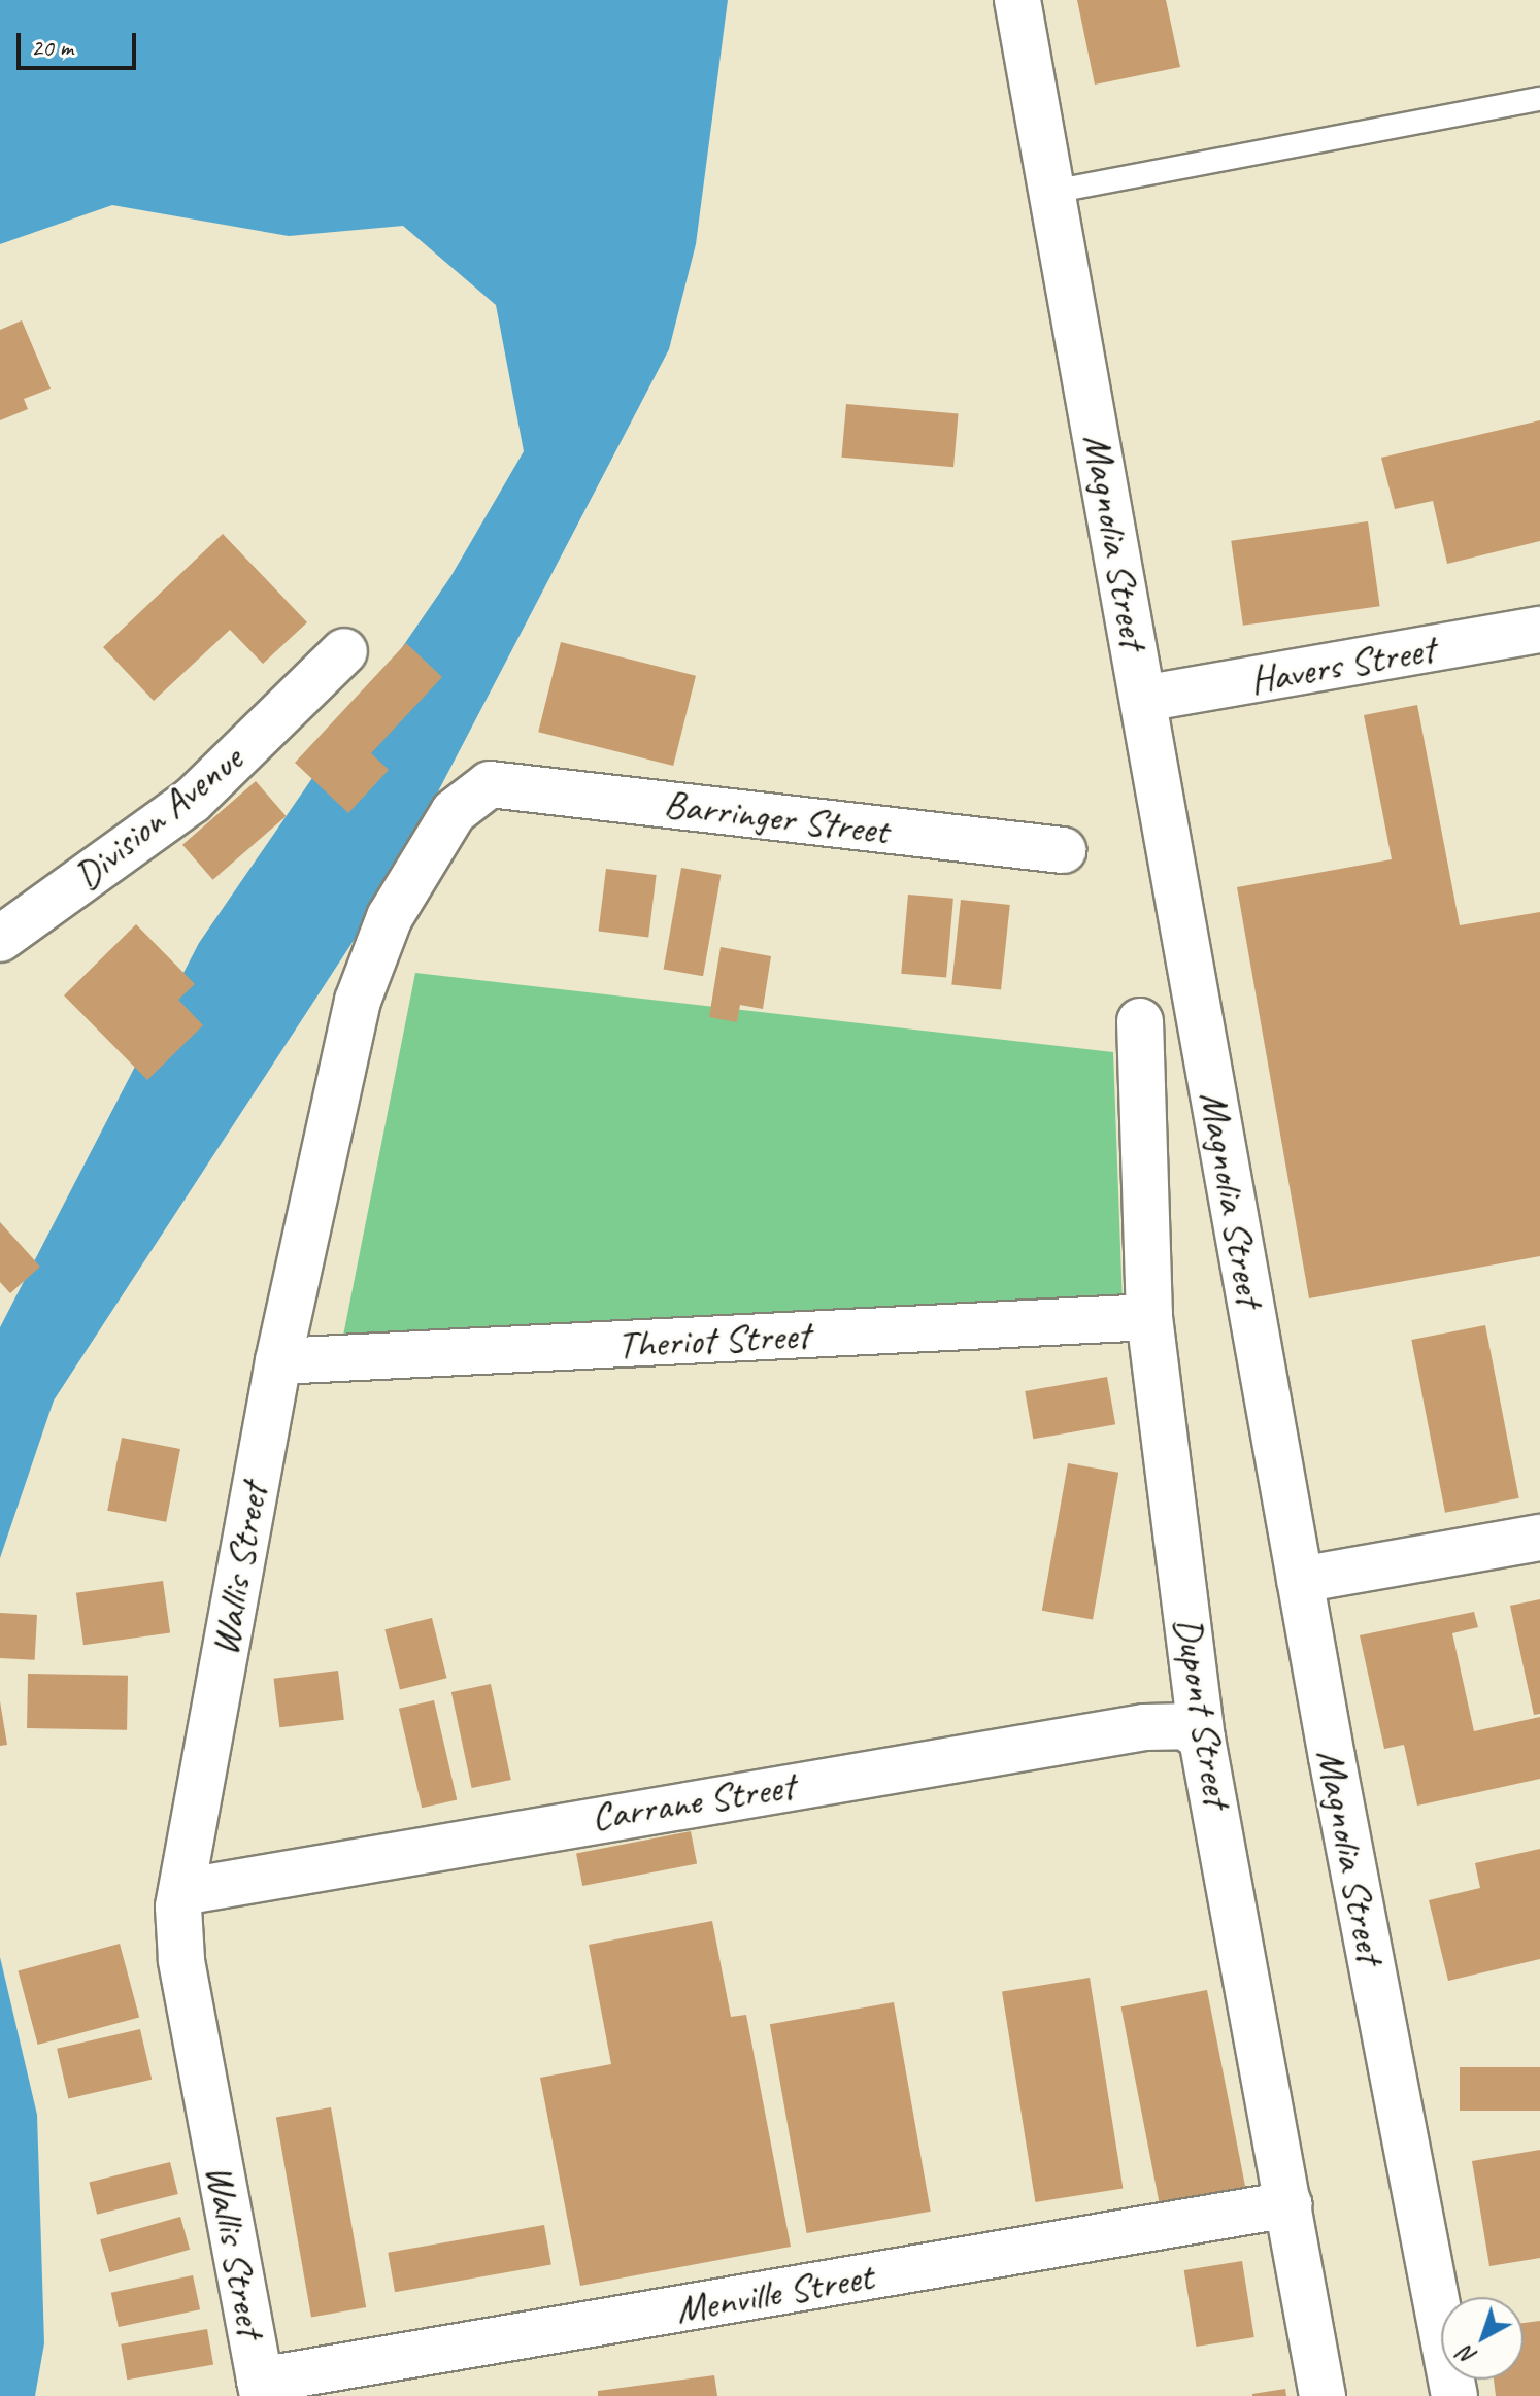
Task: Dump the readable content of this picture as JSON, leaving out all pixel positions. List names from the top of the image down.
{
  "streets": {
    "street": [
      "Magnolia Street",
      "Havers Street",
      "Division Avenue",
      "Barringer Street",
      "Theriot Street",
      "Wallis Street",
      "Dupont Street",
      "Carrane Street",
      "Menville Street"
    ]
  },
  "crossings": [
    ["Magnolia Street", "Havers Street"],
    ["Barringer Street", "Wallis Street"],
    ["Theriot Street", "Wallis Street"],
    ["Theriot Street", "Dupont Street"],
    ["Wallis Street", "Carrane Street"],
    ["Wallis Street", "Menville Street"],
    ["Dupont Street", "Carrane Street"],
    ["Dupont Street", "Menville Street"]
  ],
  "scale_bar": "20 m",
  "north": "bottom left"
}
